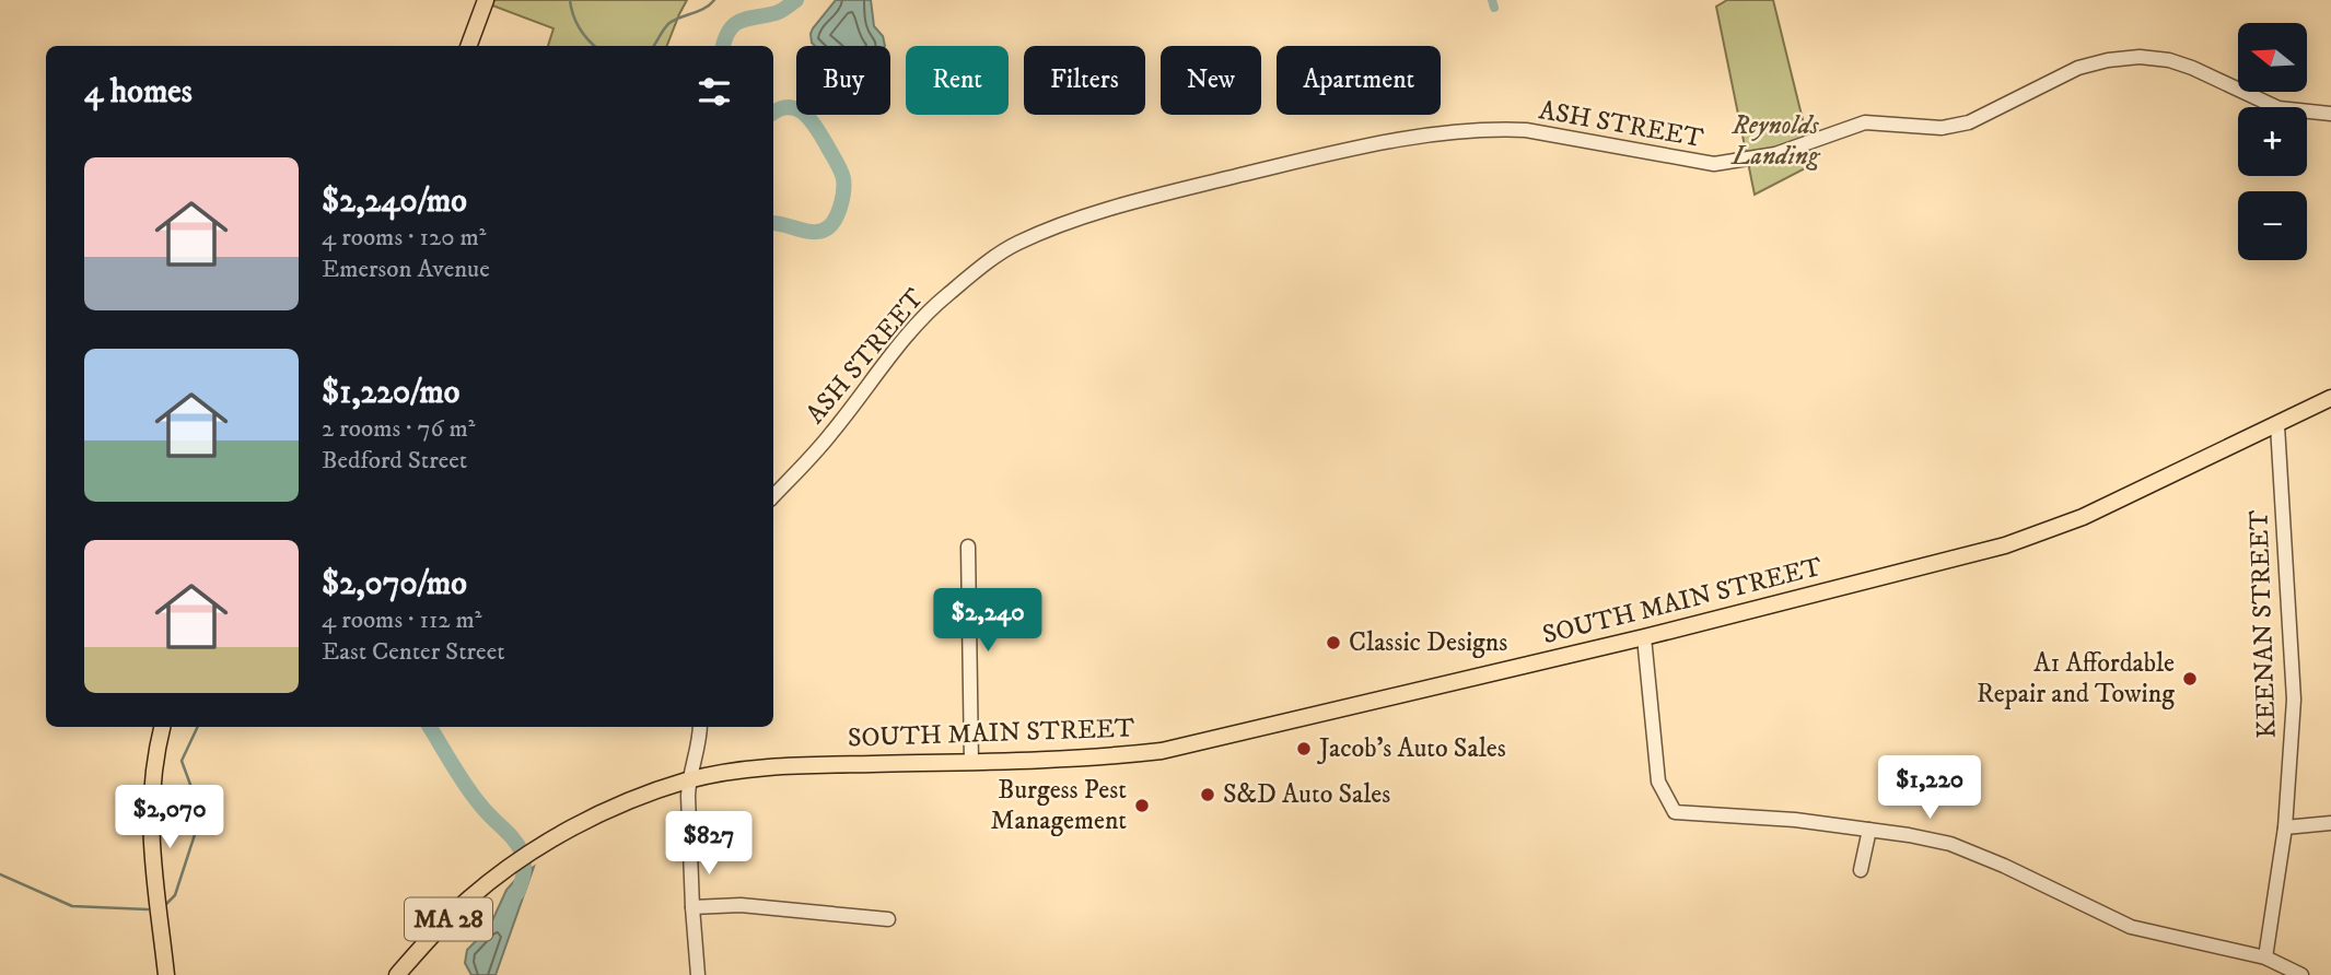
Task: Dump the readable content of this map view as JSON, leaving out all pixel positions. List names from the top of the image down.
{
  "streets": {
    "main road": ["SOUTH MAIN STREET", "MA 28"],
    "street": ["ASH STREET", "KEENAN STREET"]
  },
  "crossings": [
    ["SOUTH MAIN STREET", "KEENAN STREET"]
  ],
  "parks": ["Reynolds Landing"],
  "places": [
    "Classic Designs",
    "A1 Affordable Repair and Towing",
    "Jacob's Auto Sales",
    "S&D Auto Sales",
    "Burgess Pest Management"
  ],
  "north": "left",
  "page": {
    "map_buttons": ["+", "−"],
    "chip": [
      "Buy",
      "Rent",
      "Filters",
      "New",
      "Apartment"
    ],
    "heading": "4 homes",
    "list": [
      {
        "name": "$2,240/mo",
        "note": "4 rooms · 120 m² · Emerson Avenue"
      },
      {
        "name": "$1,220/mo",
        "note": "2 rooms · 76 m² · Bedford Street"
      },
      {
        "name": "$2,070/mo",
        "note": "4 rooms · 112 m² · East Center Street"
      }
    ],
    "price": [
      "$2,240",
      "$1,220",
      "$2,070",
      "$827"
    ]
  }
}
